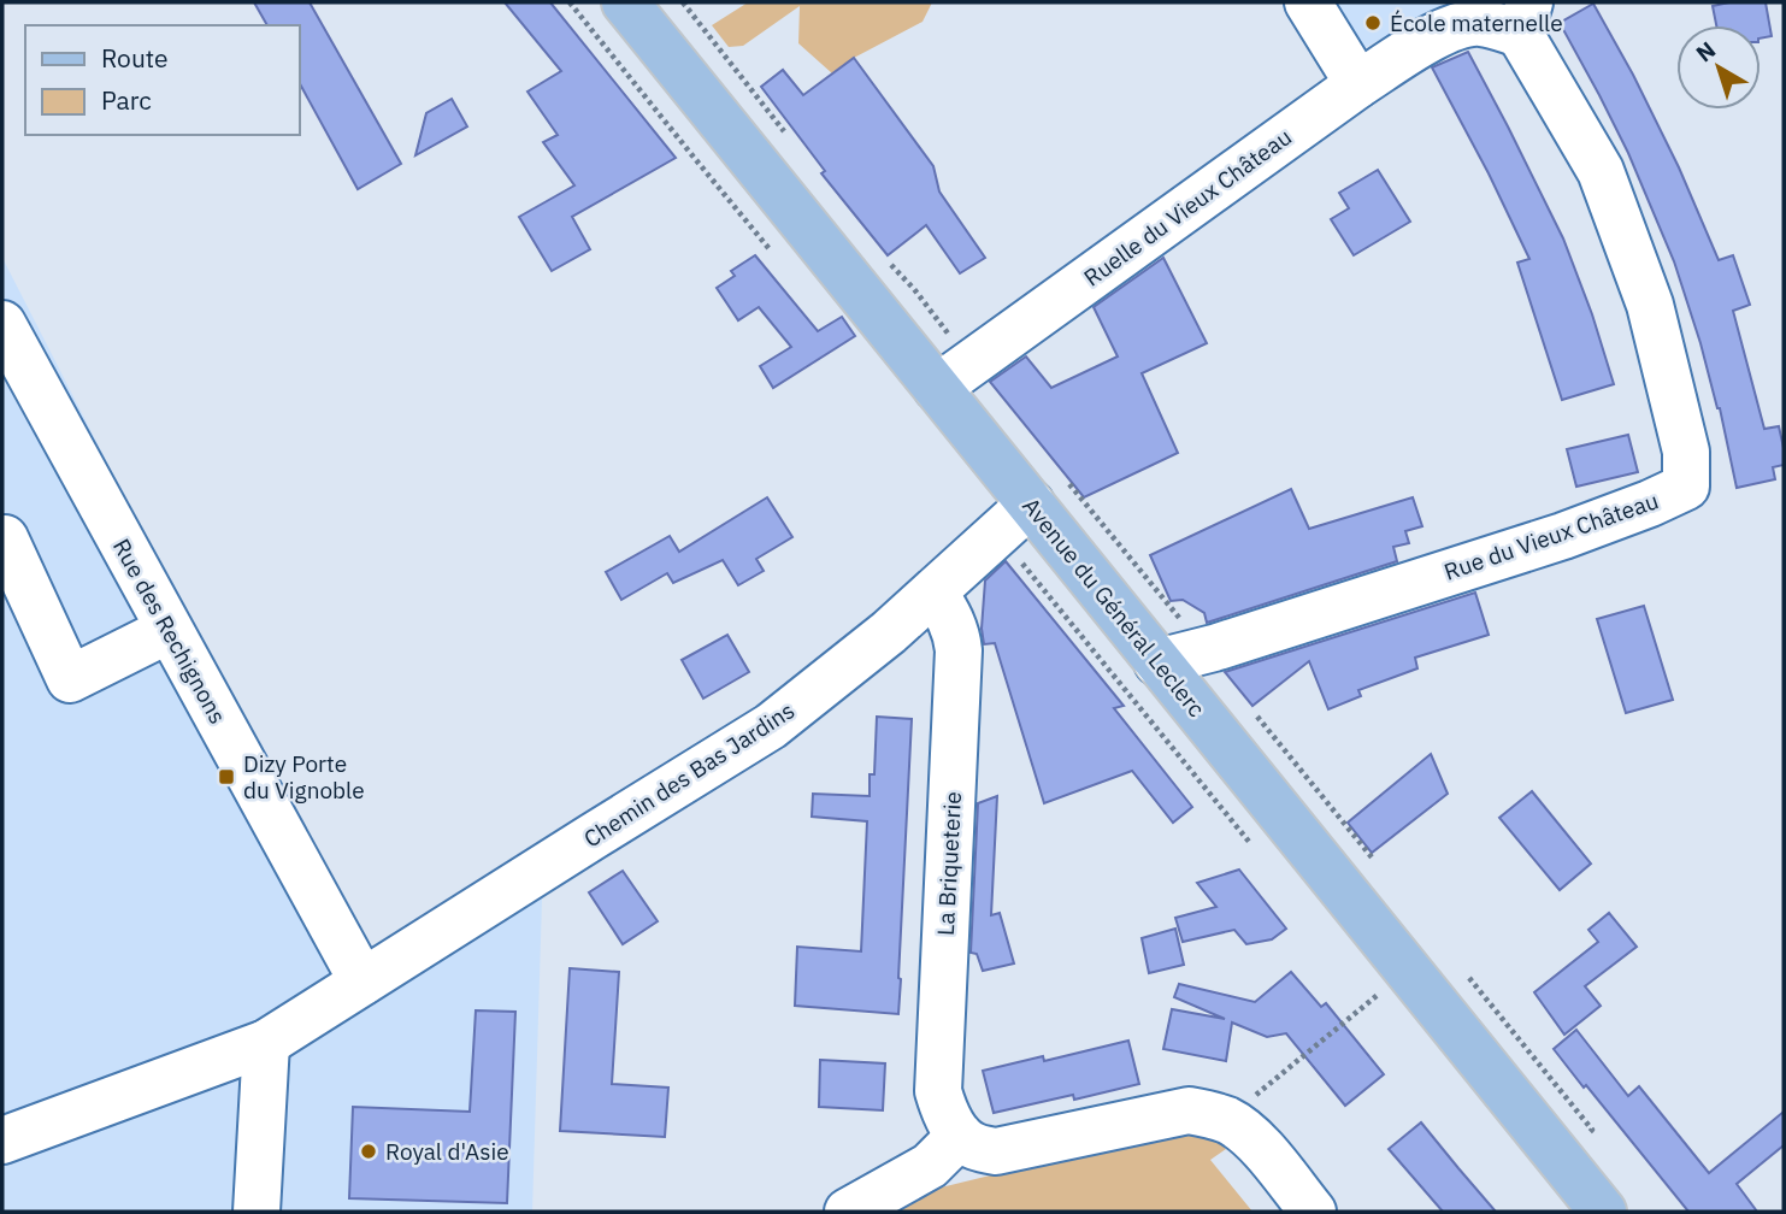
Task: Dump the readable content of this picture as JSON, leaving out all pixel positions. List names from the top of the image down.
{
  "streets": {
    "main road": ["Avenue du Général Leclerc"],
    "street": [
      "Ruelle du Vieux Château",
      "Rue du Vieux Château",
      "Rue des Rechignons",
      "Chemin des Bas Jardins",
      "La Briqueterie"
    ]
  },
  "crossings": [
    ["Ruelle du Vieux Château", "Rue du Vieux Château"],
    ["Ruelle du Vieux Château", "Avenue du Général Leclerc"],
    ["Rue du Vieux Château", "Avenue du Général Leclerc"],
    ["Avenue du Général Leclerc", "Chemin des Bas Jardins"],
    ["Rue des Rechignons", "Chemin des Bas Jardins"],
    ["Chemin des Bas Jardins", "La Briqueterie"]
  ],
  "places": {
    "other": ["École maternelle", "Royal d'Asie"],
    "transit": ["Dizy Porte du Vignoble"]
  },
  "legend": ["Route", "Parc"],
  "north": "top left"
}
